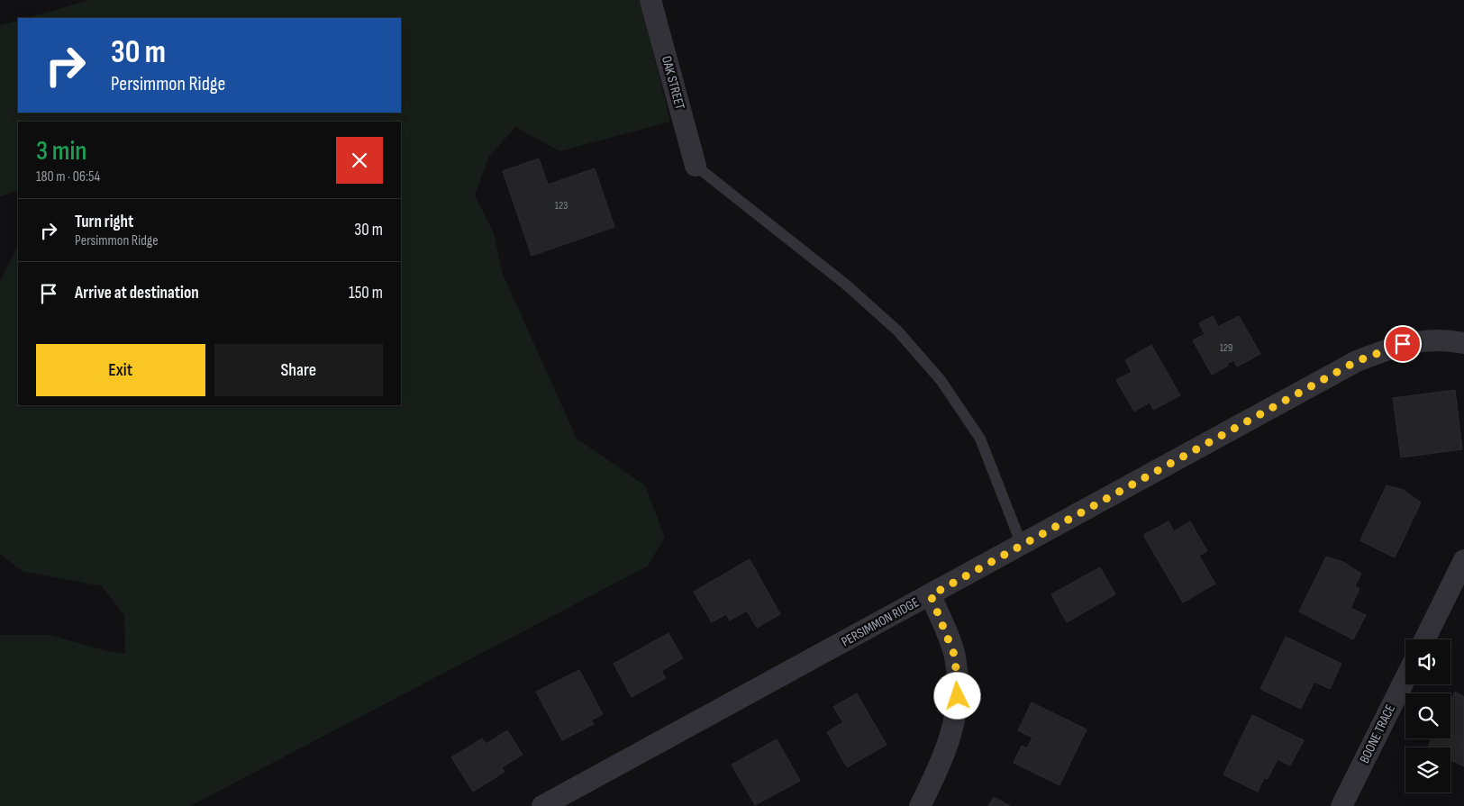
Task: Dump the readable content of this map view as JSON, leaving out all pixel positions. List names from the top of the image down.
{
  "streets": {
    "street": ["OAK STREET", "PERSIMMON RIDGE", "BOONE TRACE"]
  },
  "house_numbers": ["123", "129"],
  "page": {
    "turn": ["30 m", "Persimmon Ridge"],
    "heading": ["3 min", "180 m · 06:54"],
    "list": [
      {
        "name": "Turn right",
        "note": "Persimmon Ridge",
        "value": "30 m"
      },
      {
        "name": "Arrive at destination",
        "value": "150 m"
      }
    ],
    "buttons": ["Exit", "Share"]
  }
}
